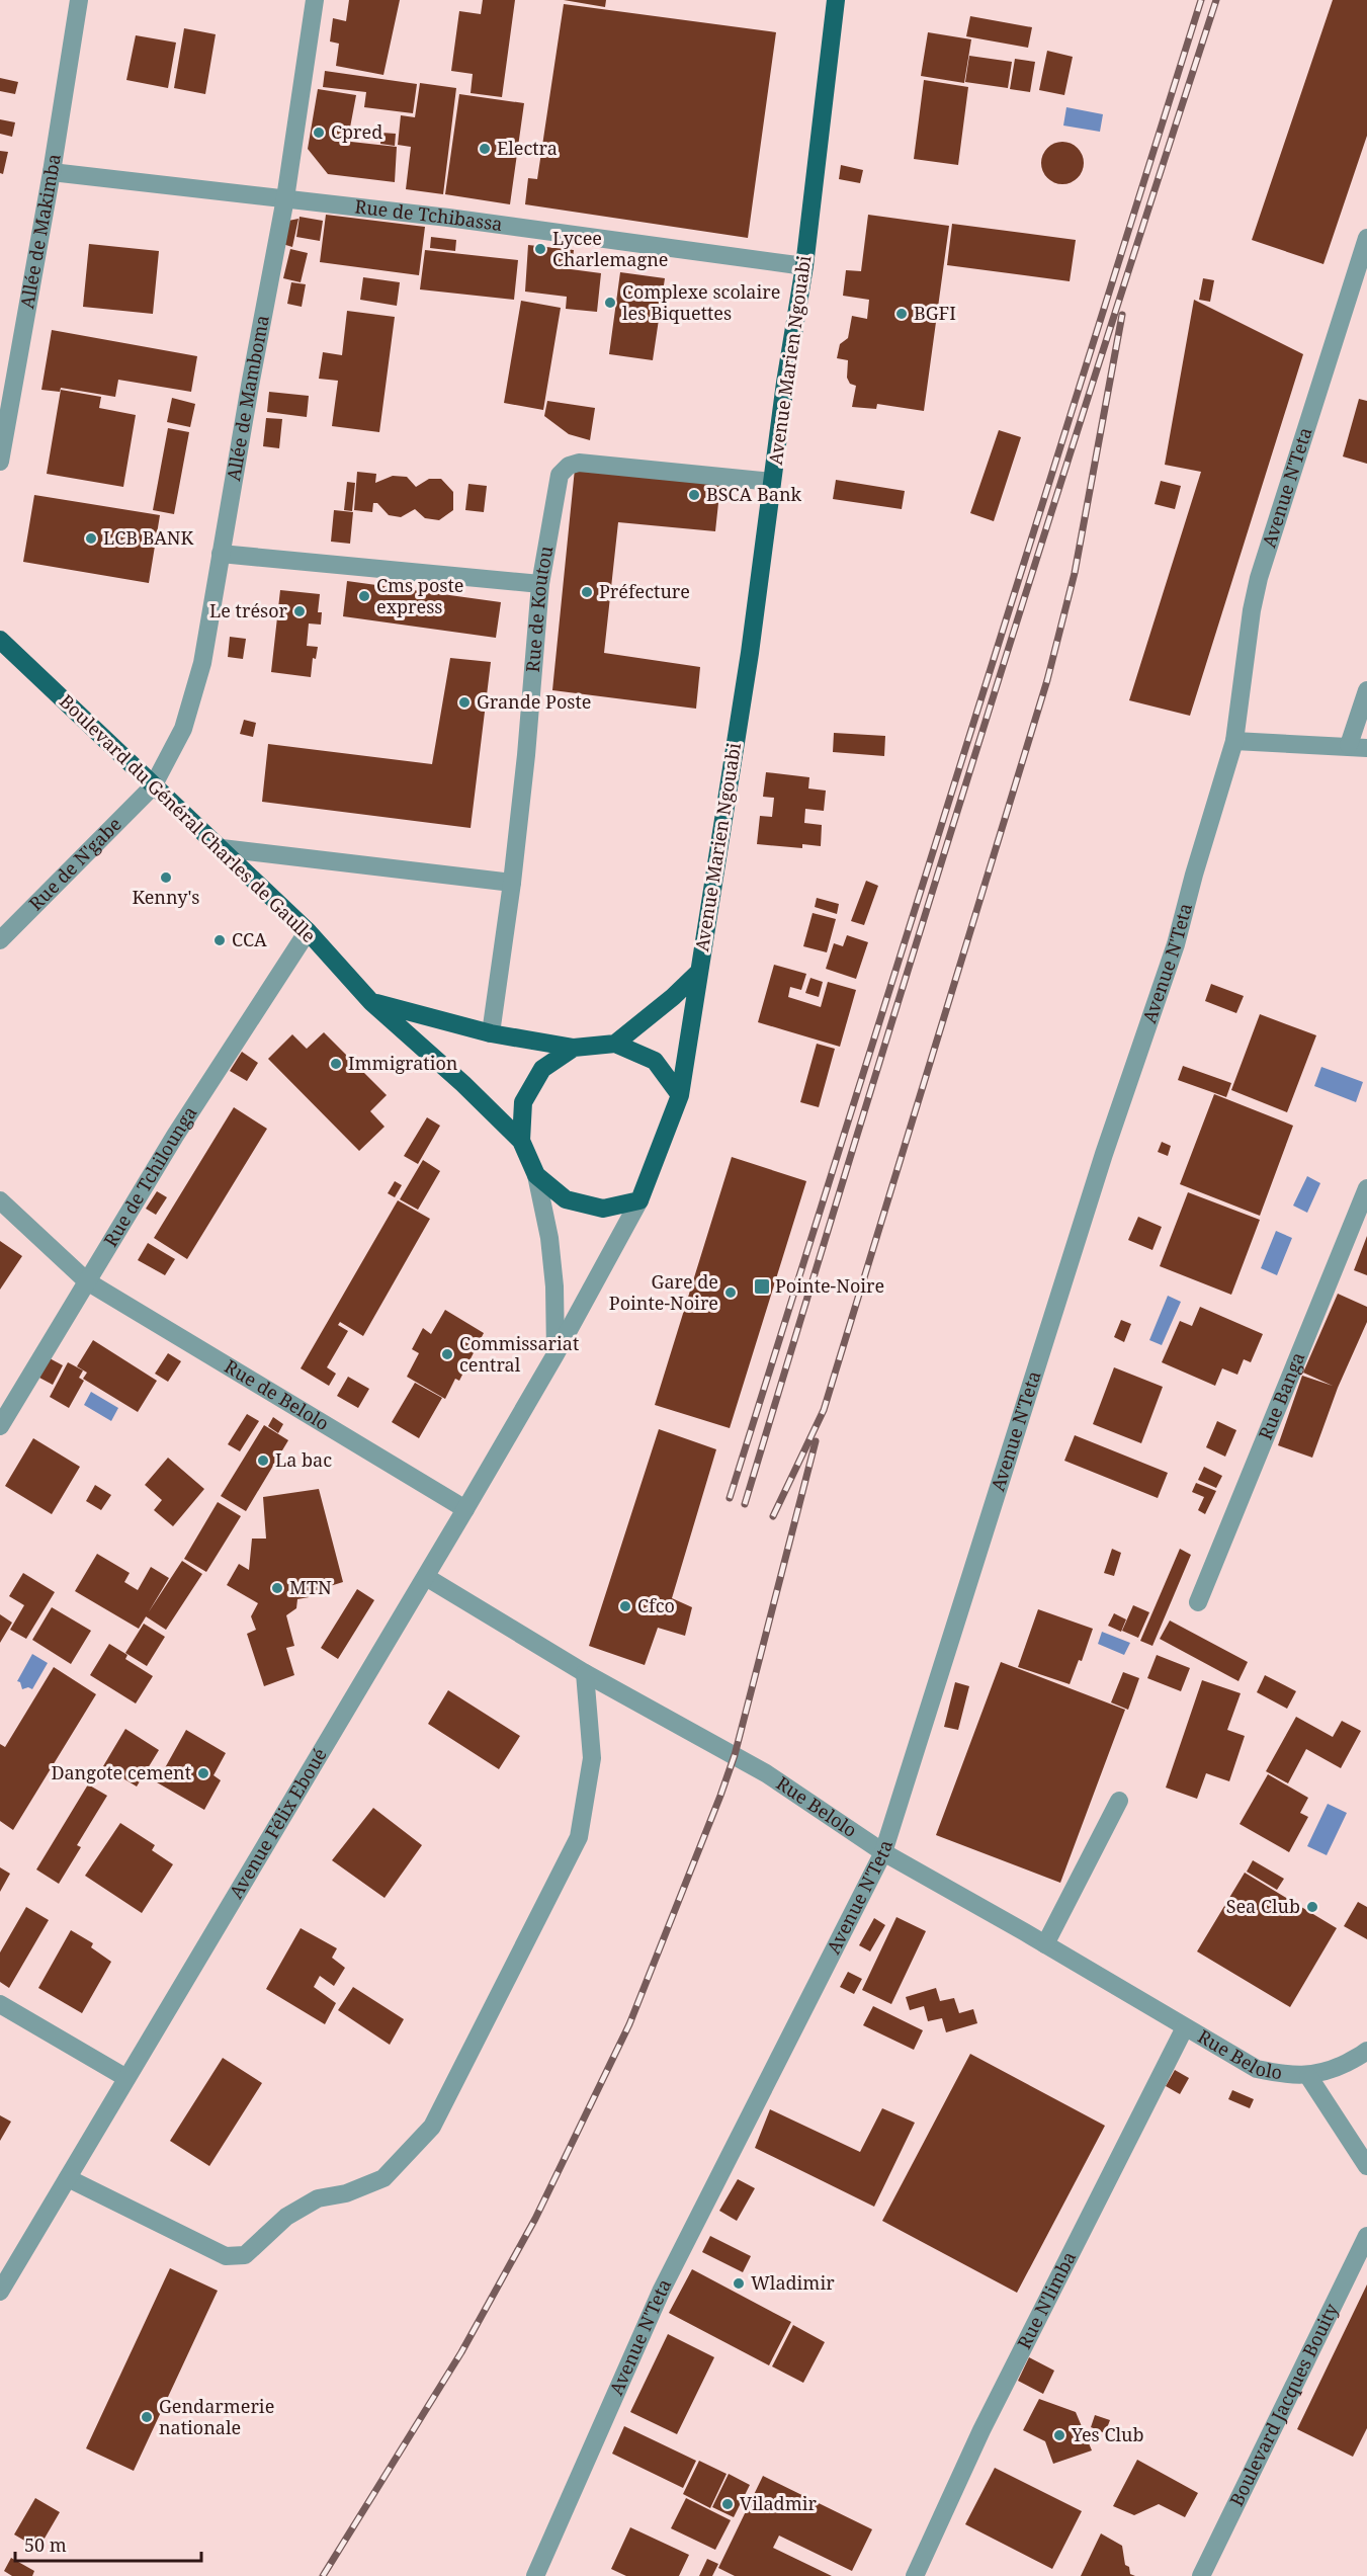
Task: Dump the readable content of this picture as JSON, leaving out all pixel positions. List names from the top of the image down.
{
  "streets": {
    "main road": ["Avenue Marien Ngouabi", "Boulevard du Général Charles de Gaulle"],
    "street": [
      "Rue de Tchibassa",
      "Allée de Makimba",
      "Allée de Mamboma",
      "Avenue N'Teta",
      "Rue de Koutou",
      "Rue de N'gabe",
      "Rue de Tchilounga",
      "Rue de Belolo",
      "Rue Banga",
      "Rue Belolo",
      "Avenue Félix Eboué",
      "Rue N'limba",
      "Boulevard Jacques Bouity"
    ]
  },
  "crossings": [
    ["Rue de Tchibassa", "Allée de Makimba"],
    ["Rue de Tchibassa", "Avenue Marien Ngouabi"],
    ["Rue de Tchibassa", "Allée de Mamboma"],
    ["Avenue Marien Ngouabi", "Rue de Koutou"],
    ["Avenue Marien Ngouabi", "Boulevard du Général Charles de Gaulle"],
    ["Avenue Marien Ngouabi", "Avenue Félix Eboué"],
    ["Allée de Mamboma", "Boulevard du Général Charles de Gaulle"],
    ["Allée de Mamboma", "Rue de N'gabe"],
    ["Avenue N'Teta", "Rue Belolo"],
    ["Boulevard du Général Charles de Gaulle", "Rue de N'gabe"],
    ["Boulevard du Général Charles de Gaulle", "Rue de Tchilounga"],
    ["Boulevard du Général Charles de Gaulle", "Avenue Félix Eboué"],
    ["Rue de Tchilounga", "Rue de Belolo"],
    ["Rue de Belolo", "Avenue Félix Eboué"],
    ["Rue Belolo", "Avenue Félix Eboué"],
    ["Rue Belolo", "Rue N'limba"]
  ],
  "places": {
    "other": [
      "Cpred",
      "Electra",
      "Lycee Charlemagne",
      "Complexe scolaire les Biquettes",
      "BGFI",
      "BSCA Bank",
      "LCB BANK",
      "Préfecture",
      "Cms poste express",
      "Le trésor",
      "Grande Poste",
      "Kenny's",
      "CCA",
      "Immigration",
      "Gare de Pointe-Noire",
      "Commissariat central",
      "La bac",
      "MTN",
      "Cfco",
      "Dangote cement",
      "Sea Club",
      "Wladimir",
      "Gendarmerie nationale",
      "Yes Club",
      "Viladmir"
    ],
    "transit": ["Pointe-Noire"]
  },
  "scale_bar": "50 m"
}
